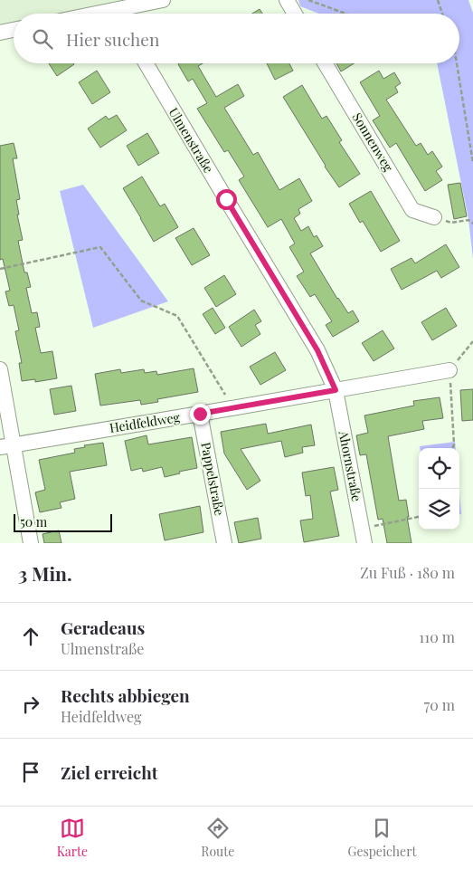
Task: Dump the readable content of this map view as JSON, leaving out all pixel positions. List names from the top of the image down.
{
  "streets": {
    "street": [
      "Ulmenstraße",
      "Sonnenweg",
      "Heidfeldweg",
      "Ahornstraße",
      "Pappelstraße"
    ]
  },
  "crossings": [
    ["Ulmenstraße", "Heidfeldweg"],
    ["Ulmenstraße", "Ahornstraße"],
    ["Heidfeldweg", "Ahornstraße"],
    ["Heidfeldweg", "Pappelstraße"]
  ],
  "scale_bar": "50 m",
  "page": {
    "search": "Hier suchen",
    "scale": "50 m",
    "heading": ["3 Min.", "Zu Fuß · 180 m"],
    "list": [
      ["Geradeaus", "Ulmenstraße", "110 m"],
      ["Rechts abbiegen", "Heidfeldweg", "70 m"],
      "Ziel erreicht"
    ],
    "nav": ["Karte", "Route", "Gespeichert"]
  }
}
